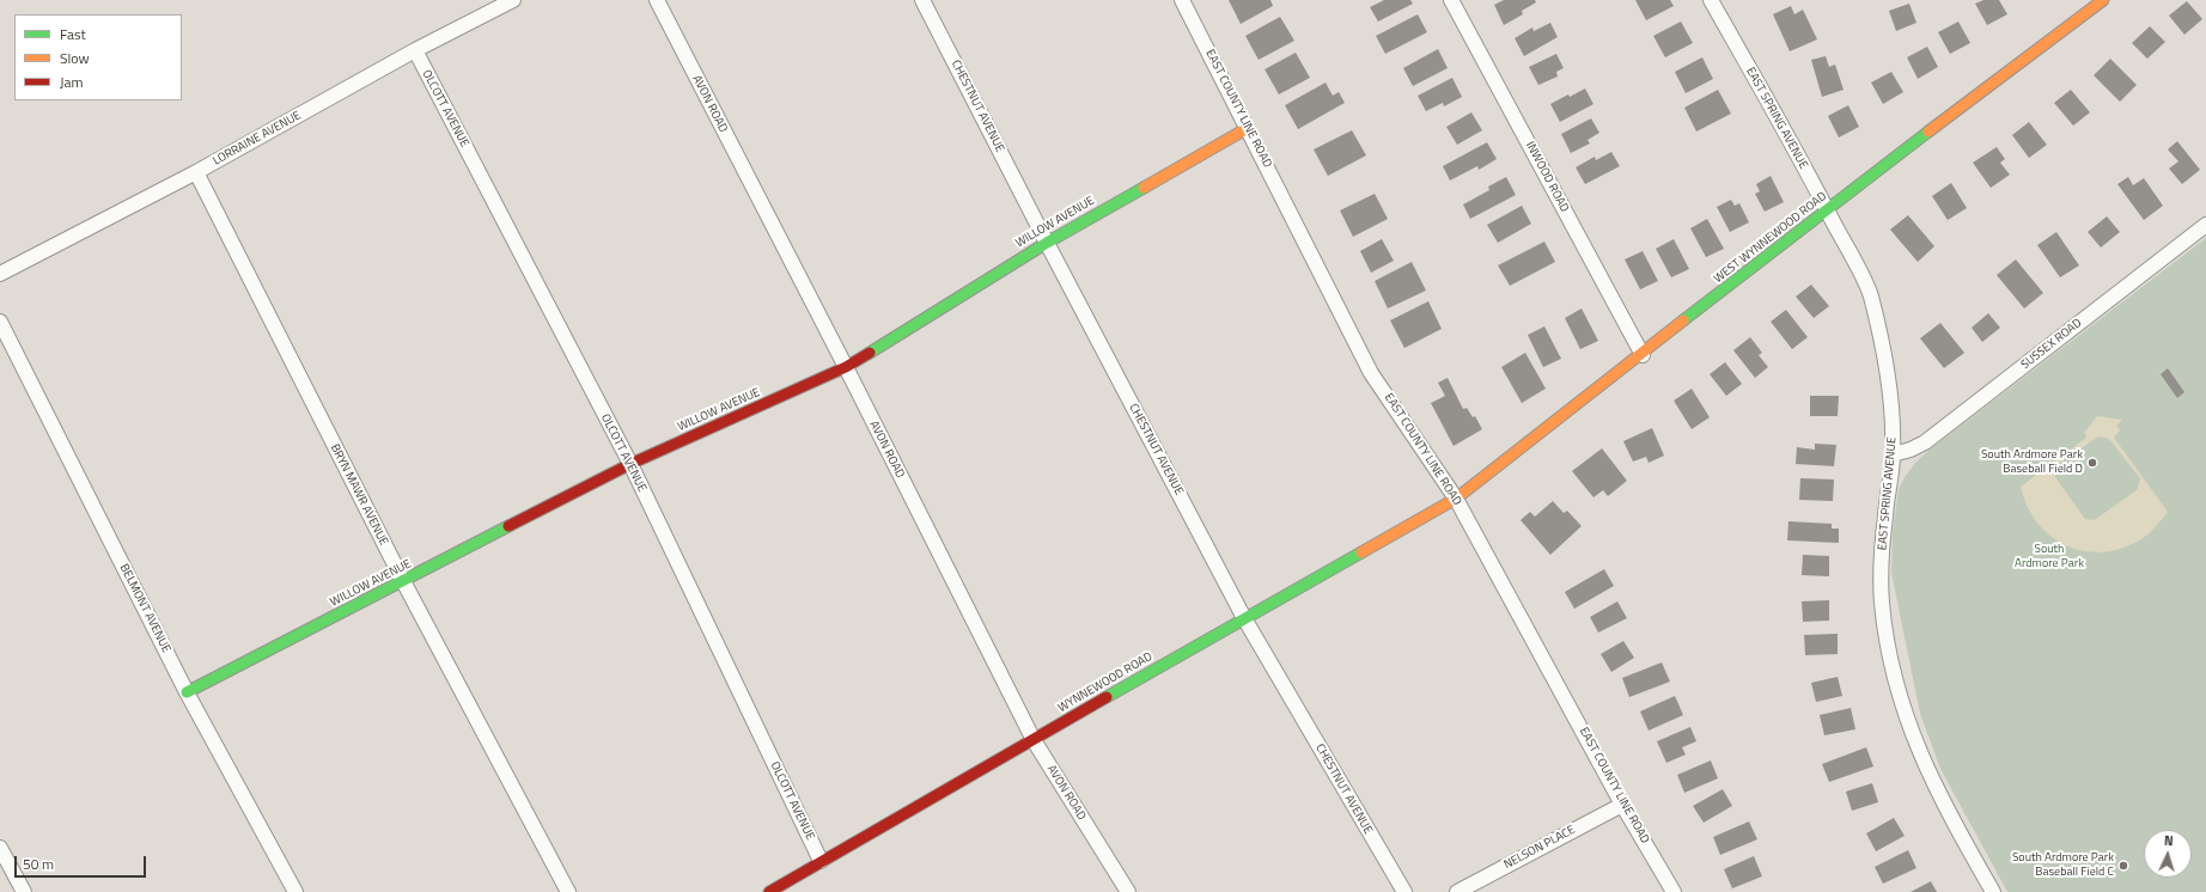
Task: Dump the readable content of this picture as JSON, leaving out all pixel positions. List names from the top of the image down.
{
  "streets": {
    "main road": ["WILLOW AVENUE", "WEST WYNNEWOOD ROAD", "WYNNEWOOD ROAD"],
    "street": [
      "AVON ROAD",
      "CHESTNUT AVENUE",
      "OLCOTT AVENUE",
      "EAST COUNTY LINE ROAD",
      "EAST SPRING AVENUE",
      "LORRAINE AVENUE",
      "INWOOD ROAD",
      "SUSSEX ROAD",
      "BRYN MAWR AVENUE",
      "BELMONT AVENUE",
      "NELSON PLACE"
    ]
  },
  "crossings": [
    ["AVON ROAD", "WILLOW AVENUE"],
    ["AVON ROAD", "WYNNEWOOD ROAD"],
    ["CHESTNUT AVENUE", "WILLOW AVENUE"],
    ["CHESTNUT AVENUE", "WYNNEWOOD ROAD"],
    ["OLCOTT AVENUE", "LORRAINE AVENUE"],
    ["OLCOTT AVENUE", "WILLOW AVENUE"],
    ["OLCOTT AVENUE", "WYNNEWOOD ROAD"],
    ["EAST COUNTY LINE ROAD", "WILLOW AVENUE"],
    ["EAST COUNTY LINE ROAD", "WEST WYNNEWOOD ROAD"],
    ["EAST COUNTY LINE ROAD", "WYNNEWOOD ROAD"],
    ["EAST COUNTY LINE ROAD", "NELSON PLACE"],
    ["EAST SPRING AVENUE", "WEST WYNNEWOOD ROAD"],
    ["EAST SPRING AVENUE", "SUSSEX ROAD"],
    ["LORRAINE AVENUE", "BRYN MAWR AVENUE"],
    ["INWOOD ROAD", "WEST WYNNEWOOD ROAD"],
    ["WILLOW AVENUE", "BRYN MAWR AVENUE"],
    ["WILLOW AVENUE", "BELMONT AVENUE"],
    ["WEST WYNNEWOOD ROAD", "WYNNEWOOD ROAD"]
  ],
  "parks": ["South Ardmore Park"],
  "places": ["South Ardmore Park Baseball Field D", "South Ardmore Park Baseball Field C"],
  "legend": ["Fast", "Slow", "Jam"],
  "scale_bar": "50 m",
  "north": "top"
}
